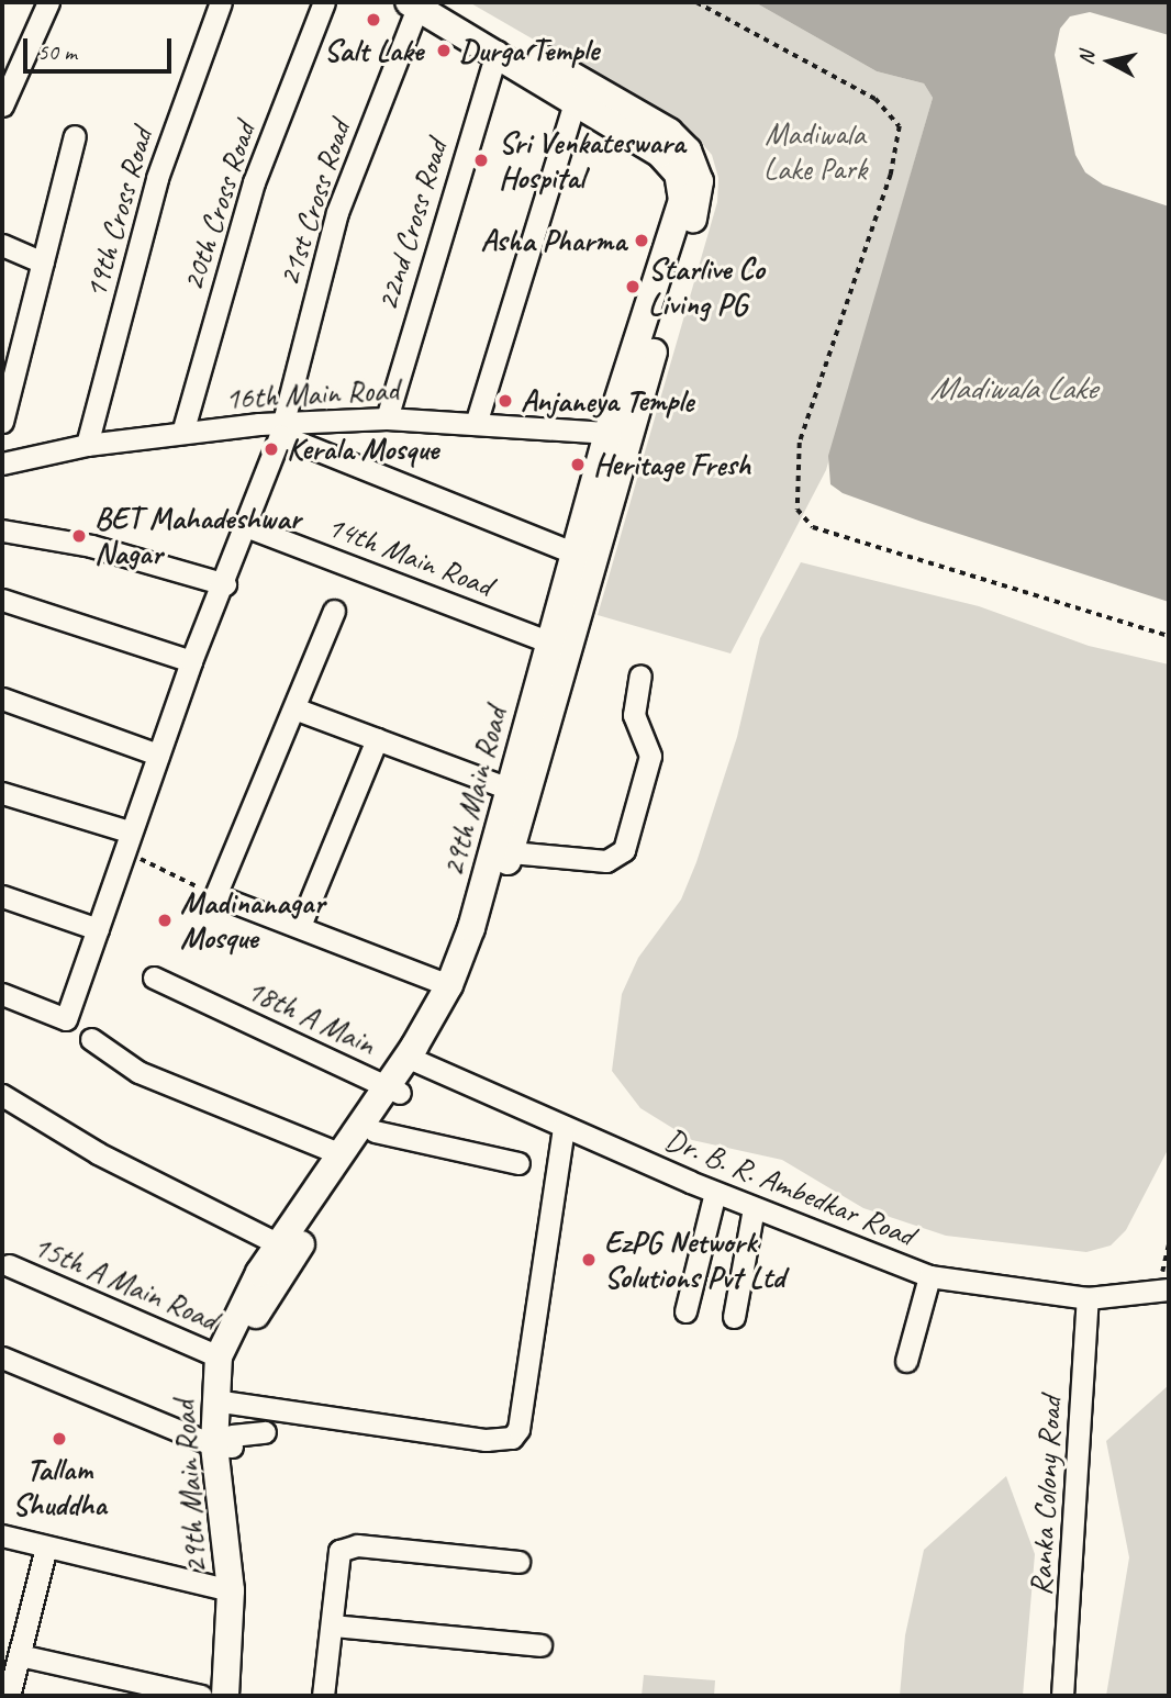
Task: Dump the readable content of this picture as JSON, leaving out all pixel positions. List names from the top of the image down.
{
  "streets": {
    "main road": ["29th Main Road"],
    "street": [
      "21st Cross Road",
      "20th Cross Road",
      "19th Cross Road",
      "22nd Cross Road",
      "16th Main Road",
      "14th Main Road",
      "18th A Main",
      "Dr. B. R. Ambedkar Road",
      "15th A Main Road",
      "Ranka Colony Road"
    ]
  },
  "crossings": [
    ["21st Cross Road", "16th Main Road"],
    ["21st Cross Road", "14th Main Road"],
    ["21st Cross Road", "29th Main Road"],
    ["20th Cross Road", "16th Main Road"],
    ["19th Cross Road", "16th Main Road"],
    ["22nd Cross Road", "16th Main Road"],
    ["22nd Cross Road", "29th Main Road"],
    ["16th Main Road", "29th Main Road"],
    ["14th Main Road", "29th Main Road"],
    ["29th Main Road", "18th A Main"],
    ["29th Main Road", "Dr. B. R. Ambedkar Road"],
    ["29th Main Road", "15th A Main Road"],
    ["Dr. B. R. Ambedkar Road", "Ranka Colony Road"]
  ],
  "water": ["Madiwala Lake"],
  "parks": ["Madiwala Lake Park"],
  "places": [
    "Salt Lake",
    "Durga Temple",
    "Sri Venkateswara Hospital",
    "Asha Pharma",
    "Starlive Co Living PG",
    "Anjaneya Temple",
    "Kerala Mosque",
    "Heritage Fresh",
    "BET Mahadeshwar Nagar",
    "Madinanagar Mosque",
    "EzPG Network Solutions Pvt Ltd",
    "Tallam Shuddha"
  ],
  "scale_bar": "50 m",
  "north": "left"
}
